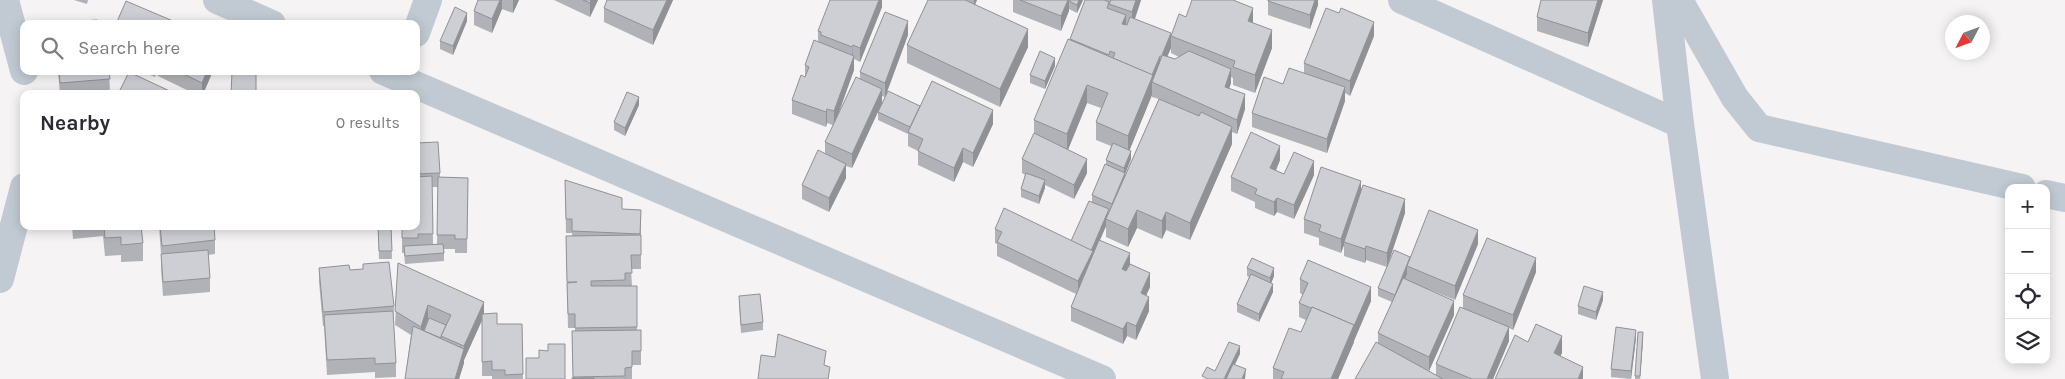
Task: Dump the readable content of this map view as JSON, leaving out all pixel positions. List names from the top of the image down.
{
  "north": "bottom left",
  "page": {
    "search": "Search here",
    "heading": ["Nearby", "0 results"],
    "map_buttons": ["+", "−"]
  }
}
